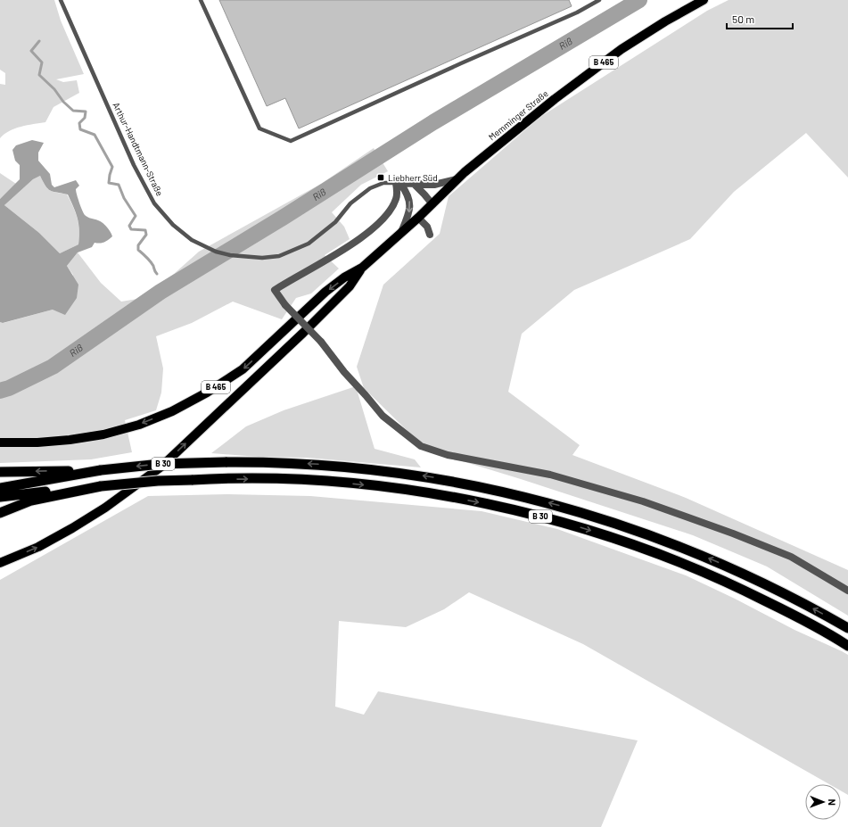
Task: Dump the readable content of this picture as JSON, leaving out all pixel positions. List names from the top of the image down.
{
  "streets": {
    "highway": ["B 30"],
    "main road": ["B 465", "Memminger Straße"],
    "street": ["Arthur-Handtmann-Straße"]
  },
  "crossings": [
    ["B 465", "Memminger Straße"],
    ["Memminger Straße", "Arthur-Handtmann-Straße"]
  ],
  "water": ["Riß"],
  "places": {
    "transit": ["Liebherr Süd"]
  },
  "scale_bar": "50 m",
  "north": "right"
}
